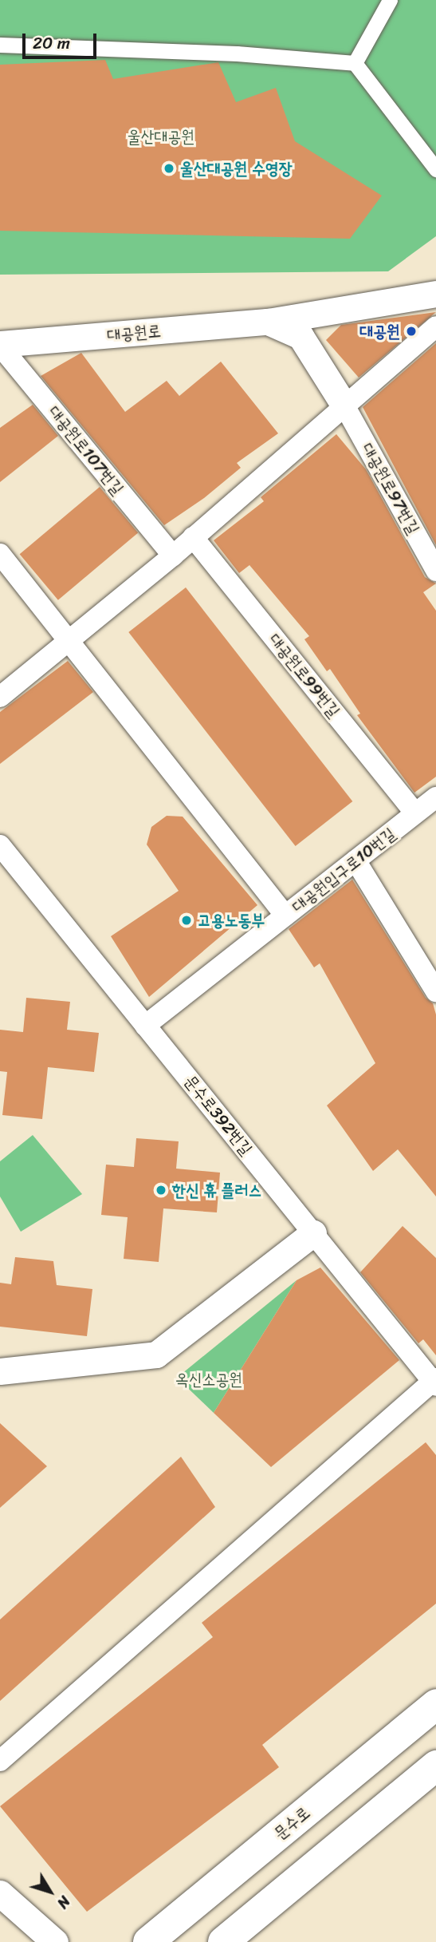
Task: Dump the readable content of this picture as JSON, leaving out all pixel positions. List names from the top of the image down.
{
  "streets": {
    "main road": ["문수로"],
    "street": [
      "대공원로",
      "대공원로107번길",
      "대공원로97번길",
      "대공원로99번길",
      "대공원입구로10번길",
      "문수로392번길"
    ]
  },
  "crossings": [
    ["대공원로", "대공원로107번길"],
    ["대공원로", "대공원로97번길"],
    ["대공원로99번길", "대공원입구로10번길"],
    ["대공원입구로10번길", "문수로392번길"]
  ],
  "parks": ["울산대공원", "옥신소공원"],
  "places": [
    "울산대공원 수영장",
    "대공원",
    "고용노동부",
    "한신 휴 플러스"
  ],
  "scale_bar": "20 m",
  "north": "bottom right"
}
